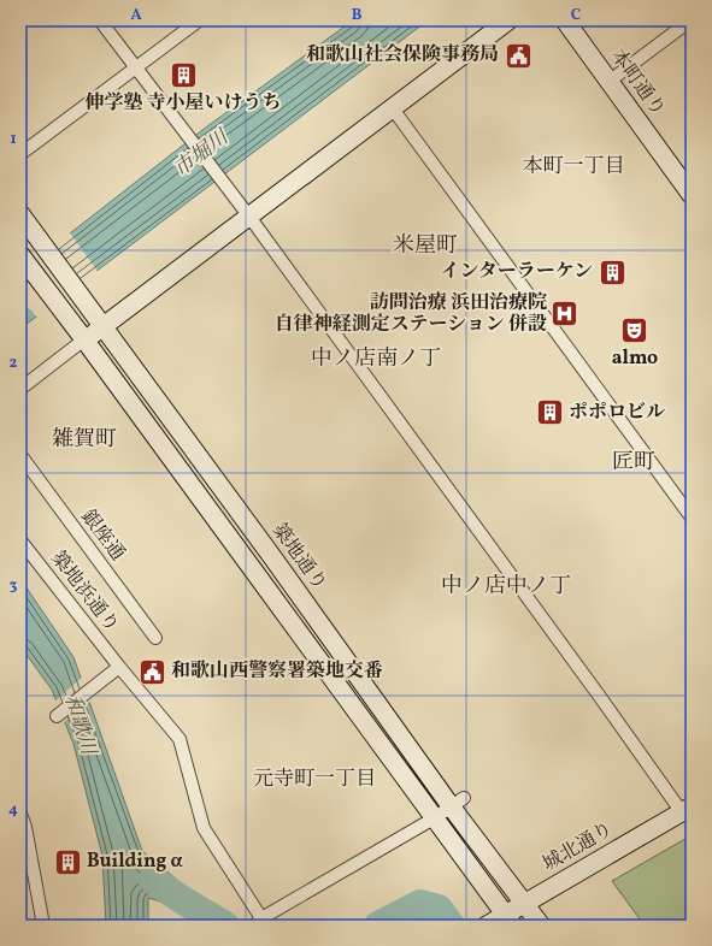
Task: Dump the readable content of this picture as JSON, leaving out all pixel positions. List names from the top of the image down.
{
  "streets": {
    "street": [
      "本町通り",
      "銀座通",
      "築地通り",
      "築地浜通り",
      "城北通り"
    ]
  },
  "crossings": [
    ["築地通り", "城北通り"]
  ],
  "districts": [
    "本町一丁目",
    "米屋町",
    "中ノ店南ノ丁",
    "雑賀町",
    "匠町",
    "中ノ店中ノ丁",
    "元寺町一丁目"
  ],
  "water": ["市堀川", "和歌川"],
  "places": {
    "public building": ["和歌山社会保険事務局", "和歌山西警察署築地交番"],
    "building": [
      "伸学塾 寺小屋いけうち",
      "インターラーケン",
      "ポポロビル",
      "Building α"
    ],
    "hospital": ["訪問治療 浜田治療院 自律神経測定ステーション 併設"],
    "theatre": ["almo"]
  },
  "grid": {
    "columns": ["A", "B", "C"],
    "rows": [
      "1",
      "2",
      "3",
      "4"
    ]
  }
}
